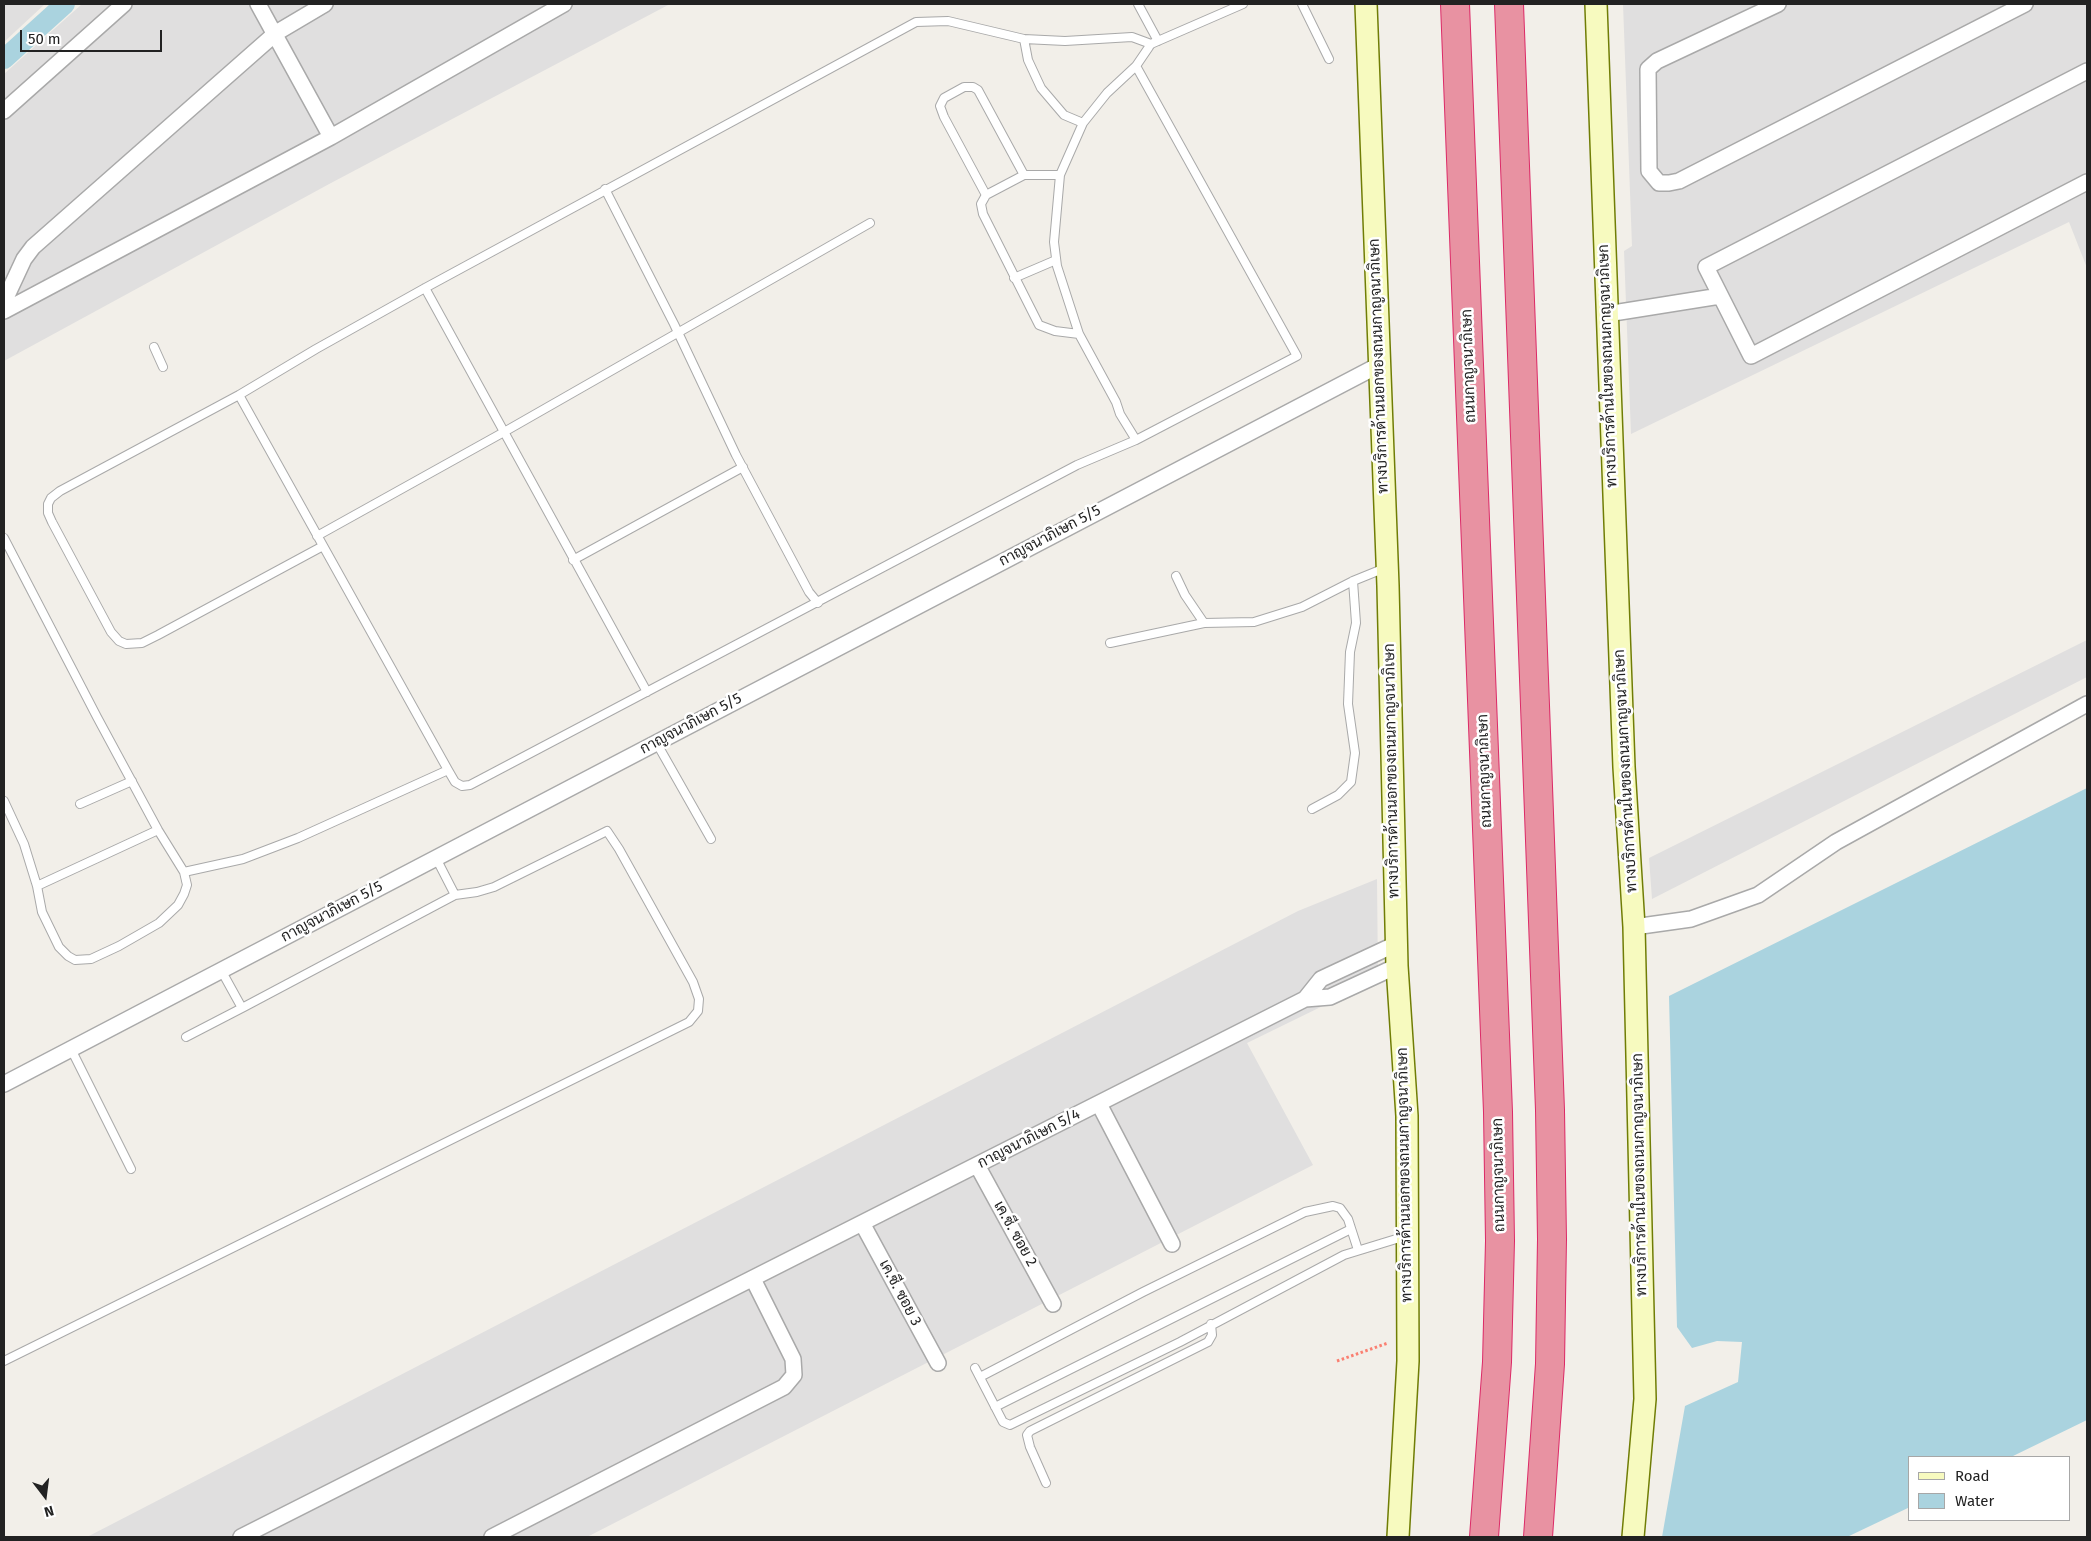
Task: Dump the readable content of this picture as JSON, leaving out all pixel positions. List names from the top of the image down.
{
  "streets": {
    "highway": ["ถนนกาญจนาภิเษก"],
    "main road": ["ทางบริการด้านนอกของถนนกาญจนาภิเษก", "ทางบริการด้านในของถนนกาญจนาภิเษก"],
    "street": [
      "กาญจนาภิเษก 5/5",
      "กาญจนาภิเษก 5/4",
      "เค.ซี. ซอย 2",
      "เค.ซี. ซอย 3"
    ]
  },
  "crossings": [
    ["ทางบริการด้านนอกของถนนกาญจนาภิเษก", "กาญจนาภิเษก 5/5"],
    ["ทางบริการด้านนอกของถนนกาญจนาภิเษก", "กาญจนาภิเษก 5/4"],
    ["กาญจนาภิเษก 5/4", "เค.ซี. ซอย 2"],
    ["กาญจนาภิเษก 5/4", "เค.ซี. ซอย 3"]
  ],
  "legend": ["Road", "Water"],
  "scale_bar": "50 m",
  "north": "bottom"
}
